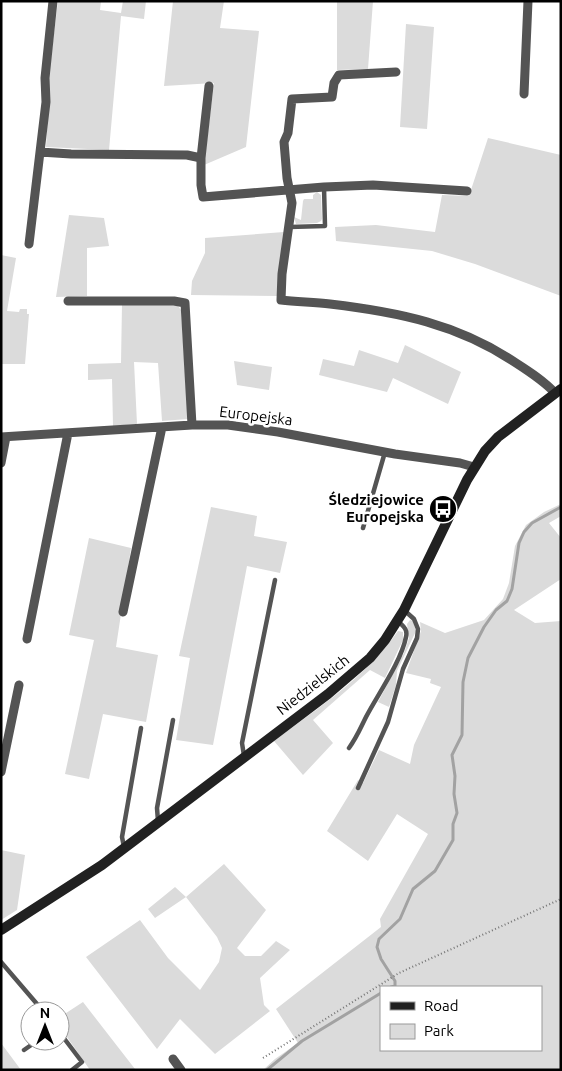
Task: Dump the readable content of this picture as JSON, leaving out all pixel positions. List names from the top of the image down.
{
  "streets": {
    "street": ["Europejska", "Niedzielskich"]
  },
  "crossings": [
    ["Europejska", "Niedzielskich"]
  ],
  "places": {
    "bus stop": ["Śledziejowice Europejska"]
  },
  "legend": ["Road", "Park"],
  "north": "top"
}
